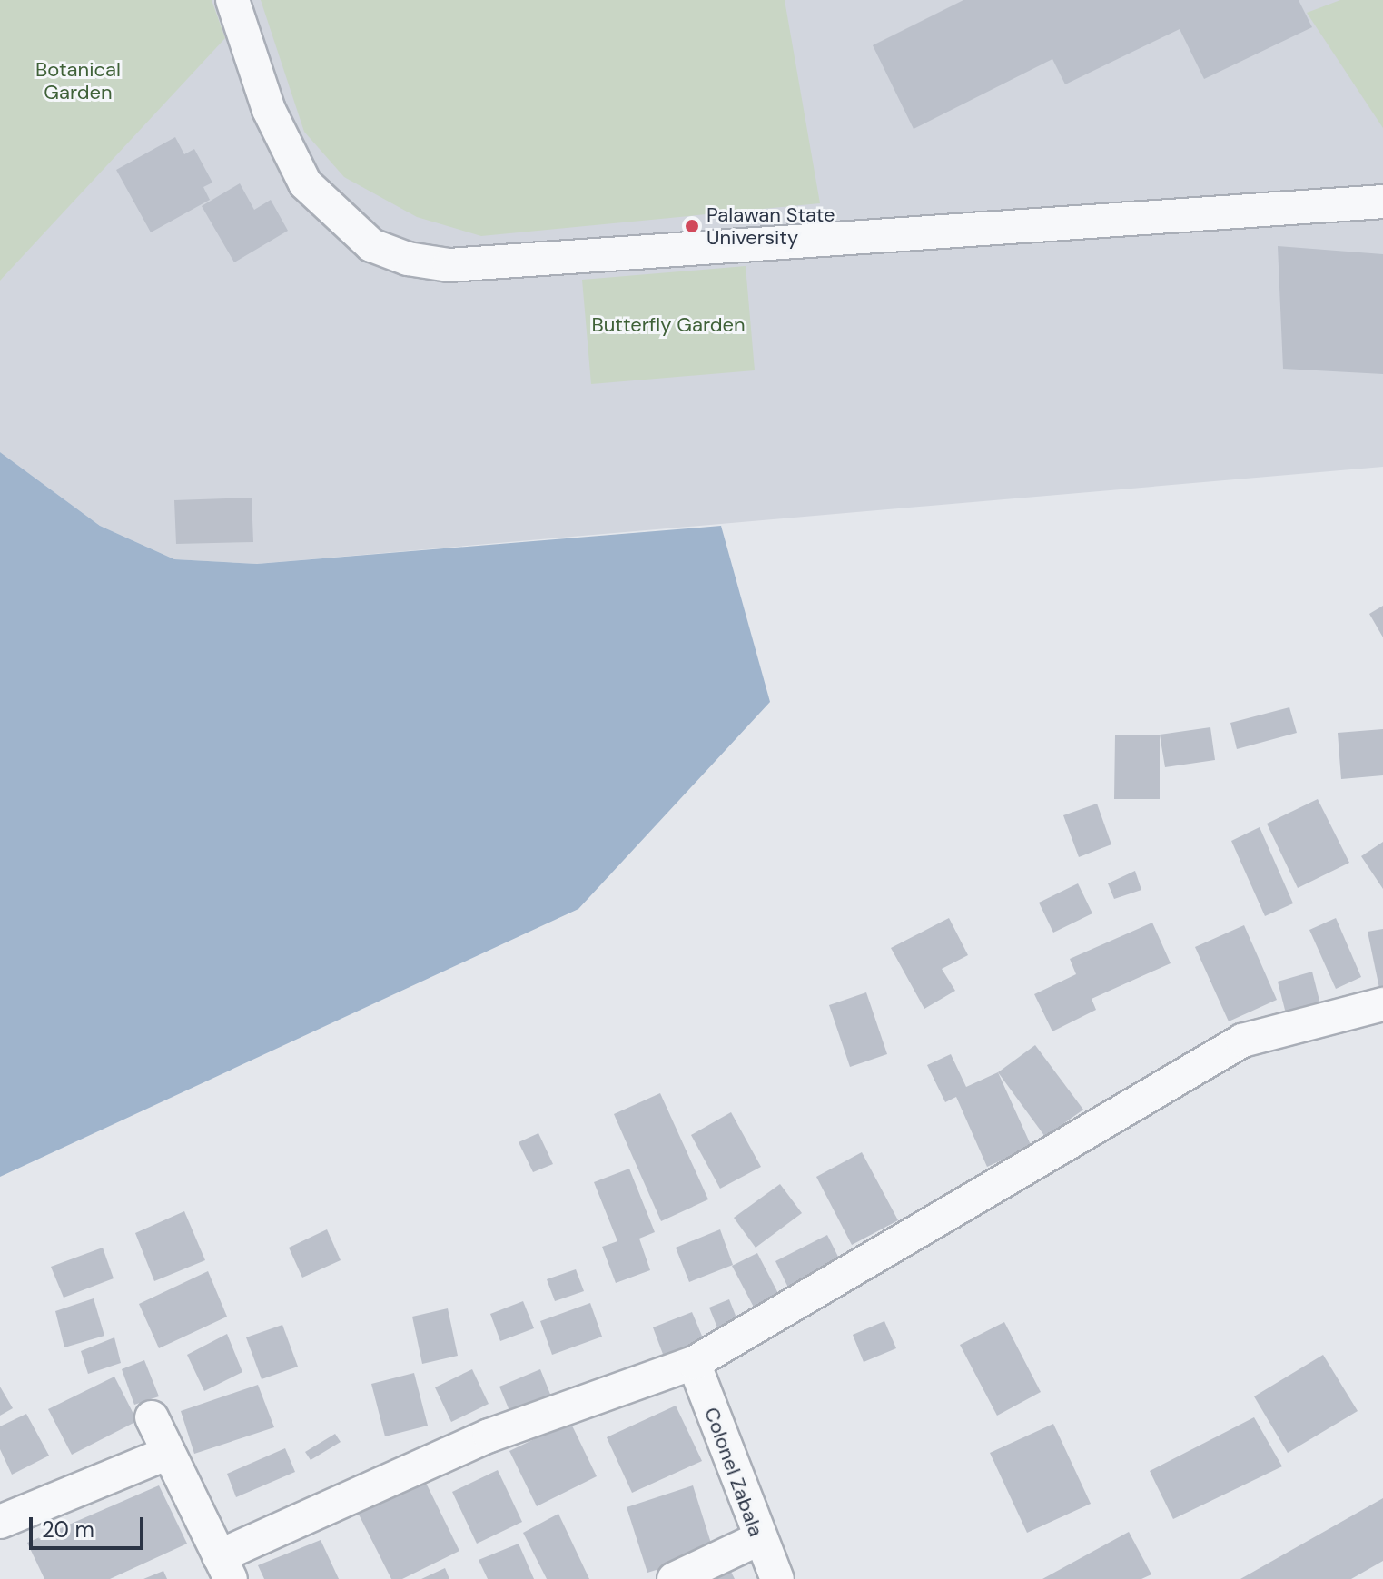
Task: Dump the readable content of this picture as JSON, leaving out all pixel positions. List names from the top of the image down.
{
  "streets": {
    "street": ["Colonel Zabala"]
  },
  "parks": ["Botanical Garden", "Butterfly Garden"],
  "places": ["Palawan State University"],
  "scale_bar": "20 m"
}
